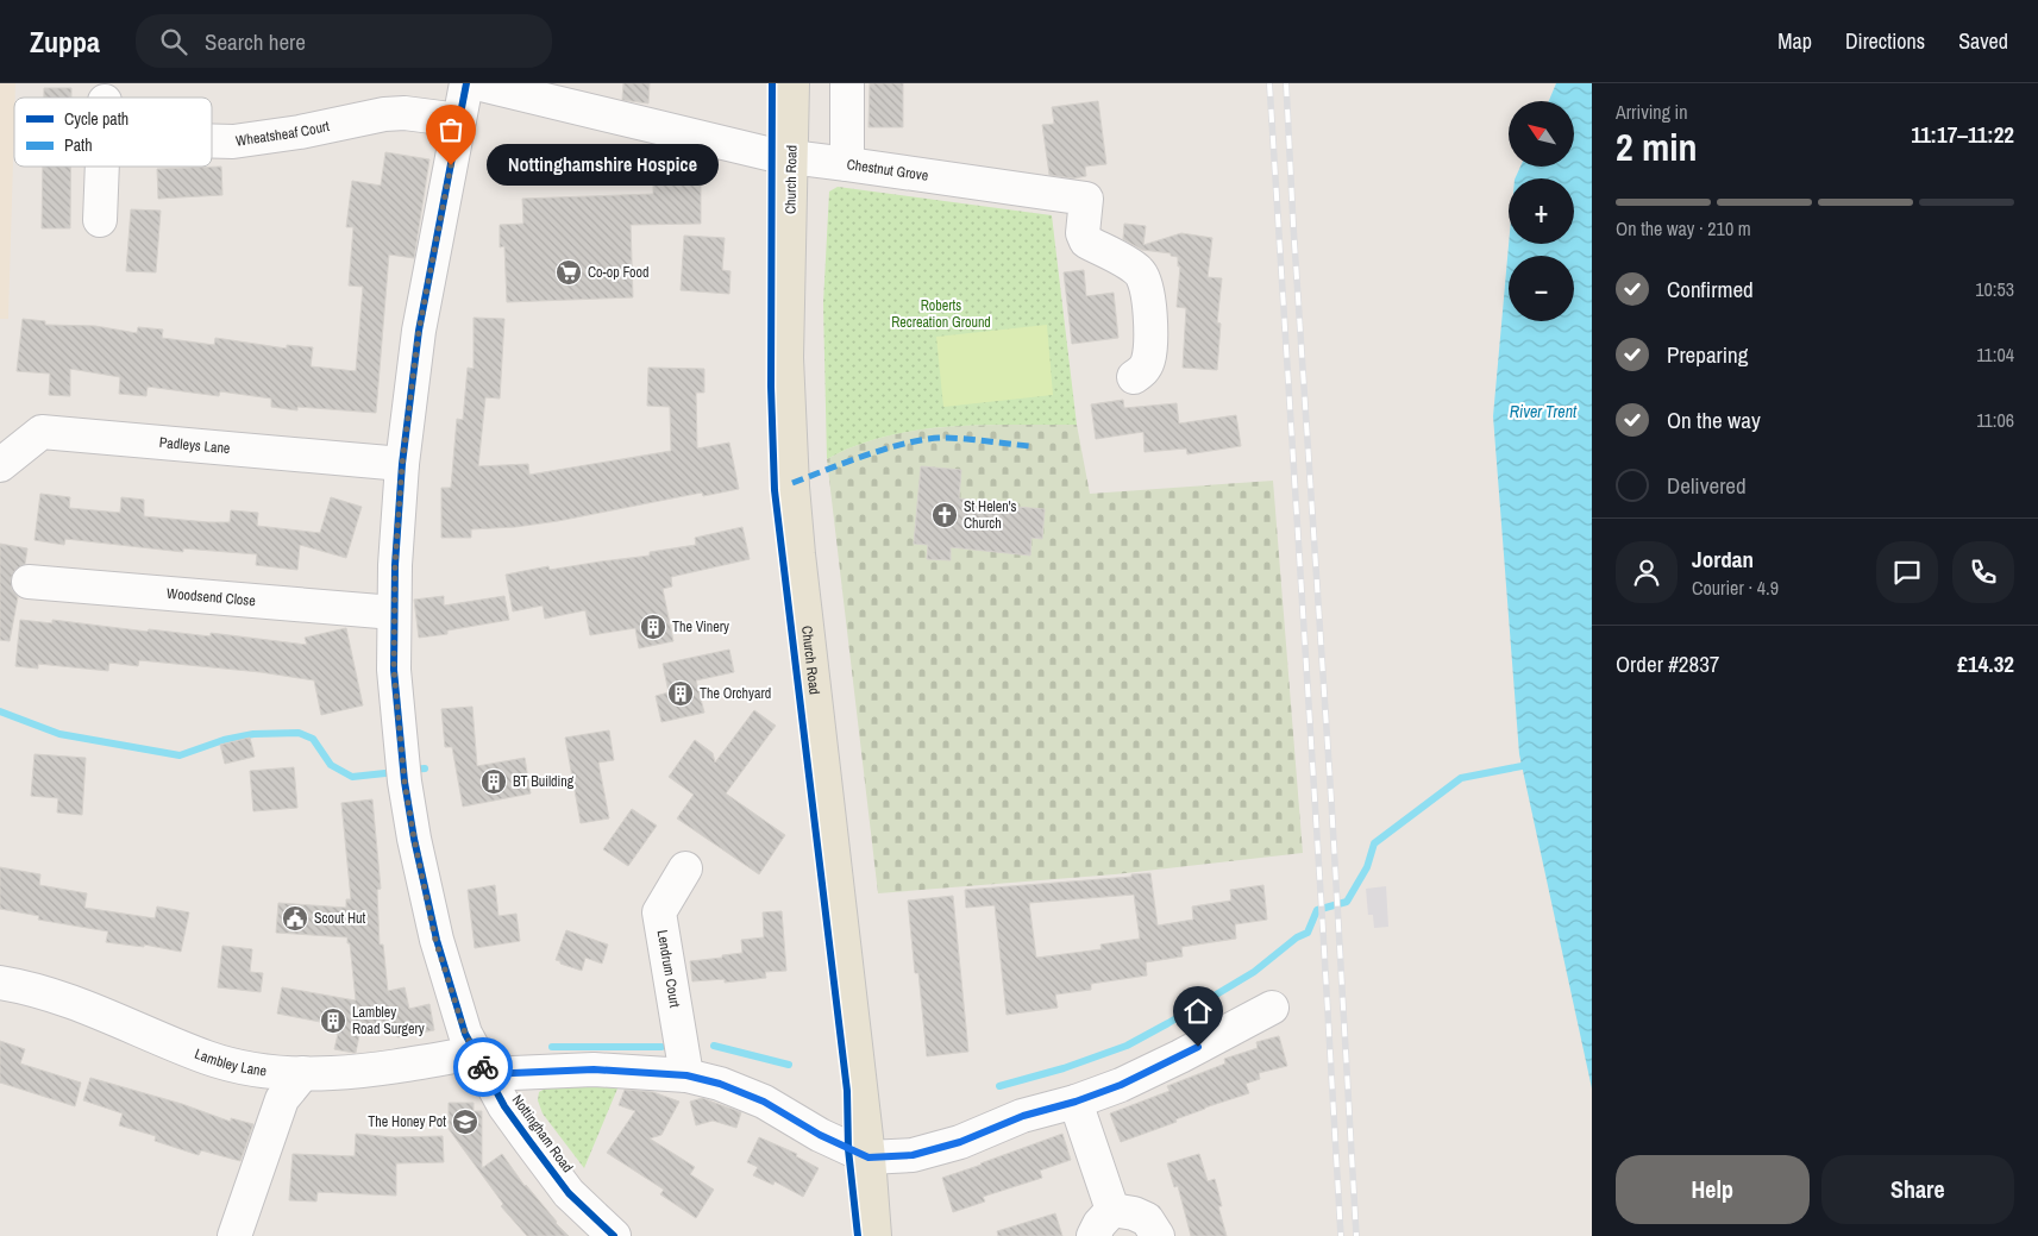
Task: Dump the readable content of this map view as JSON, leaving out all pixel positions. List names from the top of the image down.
{
  "streets": {
    "main road": ["Church Road"],
    "street": [
      "Wheatsheaf Court",
      "Chestnut Grove",
      "Padleys Lane",
      "Woodsend Close",
      "Lendrum Court",
      "Lambley Lane",
      "Nottingham Road"
    ]
  },
  "crossings": [
    ["Wheatsheaf Court", "Nottingham Road"],
    ["Chestnut Grove", "Church Road"],
    ["Church Road", "Lambley Lane"],
    ["Padleys Lane", "Nottingham Road"],
    ["Woodsend Close", "Nottingham Road"],
    ["Lendrum Court", "Lambley Lane"],
    ["Lambley Lane", "Nottingham Road"]
  ],
  "water": ["River Trent"],
  "parks": ["Roberts Recreation Ground"],
  "places": {
    "other": ["Nottinghamshire Hospice"],
    "supermarket": ["Co-op Food"],
    "church": ["St Helen's Church"],
    "building": [
      "The Vinery",
      "The Orchyard",
      "BT Building",
      "Lambley Road Surgery"
    ],
    "public building": ["Scout Hut"],
    "school or university": ["The Honey Pot"]
  },
  "legend": ["Cycle path", "Path"],
  "north": "top left",
  "page": {
    "header": "Zuppa",
    "search": "Search here",
    "nav": ["Map", "Directions", "Saved"],
    "heading": ["2 min", "Arriving in", "11:17–11:22"],
    "panel": [
      "Jordan",
      "Courier · 4.9",
      "Order #2837",
      "£14.32"
    ],
    "map_buttons": ["+", "−"],
    "bubble": "Nottinghamshire Hospice",
    "bar": "On the way · 210 m",
    "list": [
      ["Confirmed", "10:53"],
      ["Preparing", "11:04"],
      ["On the way", "11:06"],
      "Delivered"
    ],
    "buttons": ["Help", "Share"]
  }
}
